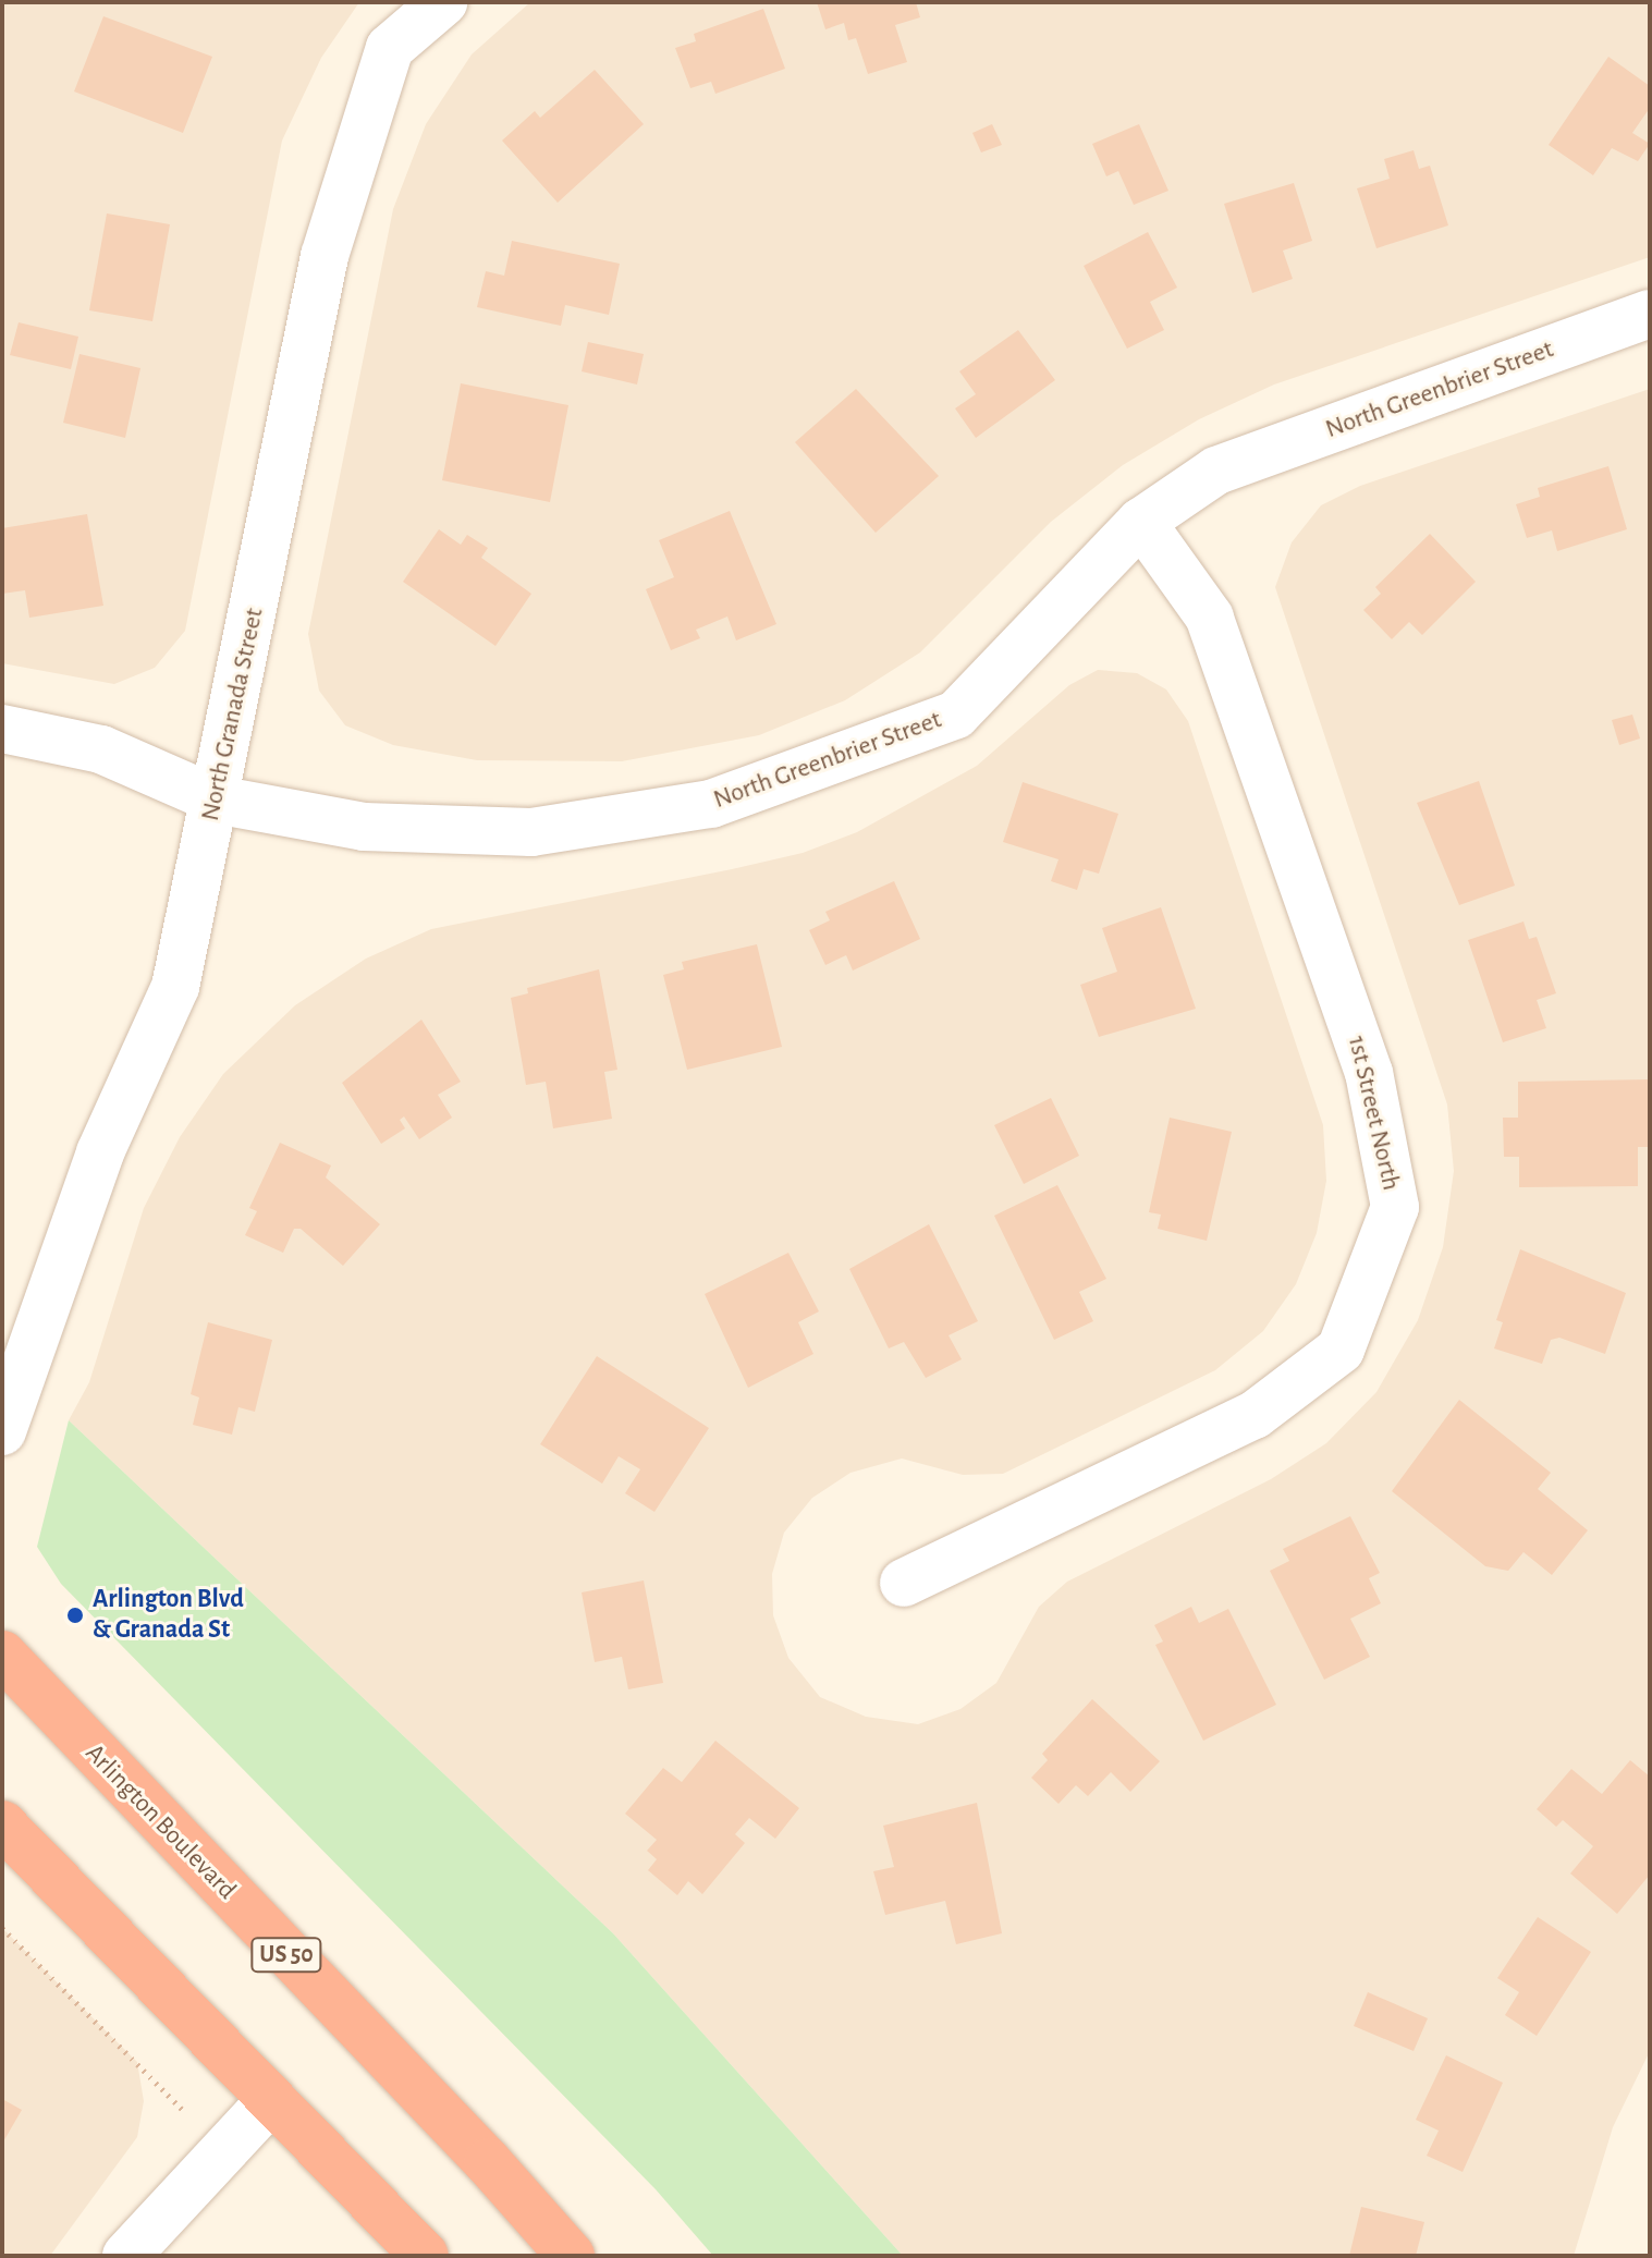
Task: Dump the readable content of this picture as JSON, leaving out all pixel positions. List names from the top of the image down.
{
  "streets": {
    "highway": ["Arlington Boulevard", "US 50"],
    "street": ["North Greenbrier Street", "North Granada Street", "1st Street North"]
  },
  "crossings": [
    ["North Greenbrier Street", "North Granada Street"],
    ["North Greenbrier Street", "1st Street North"]
  ],
  "places": ["Arlington Blvd & Granada St"]
}
